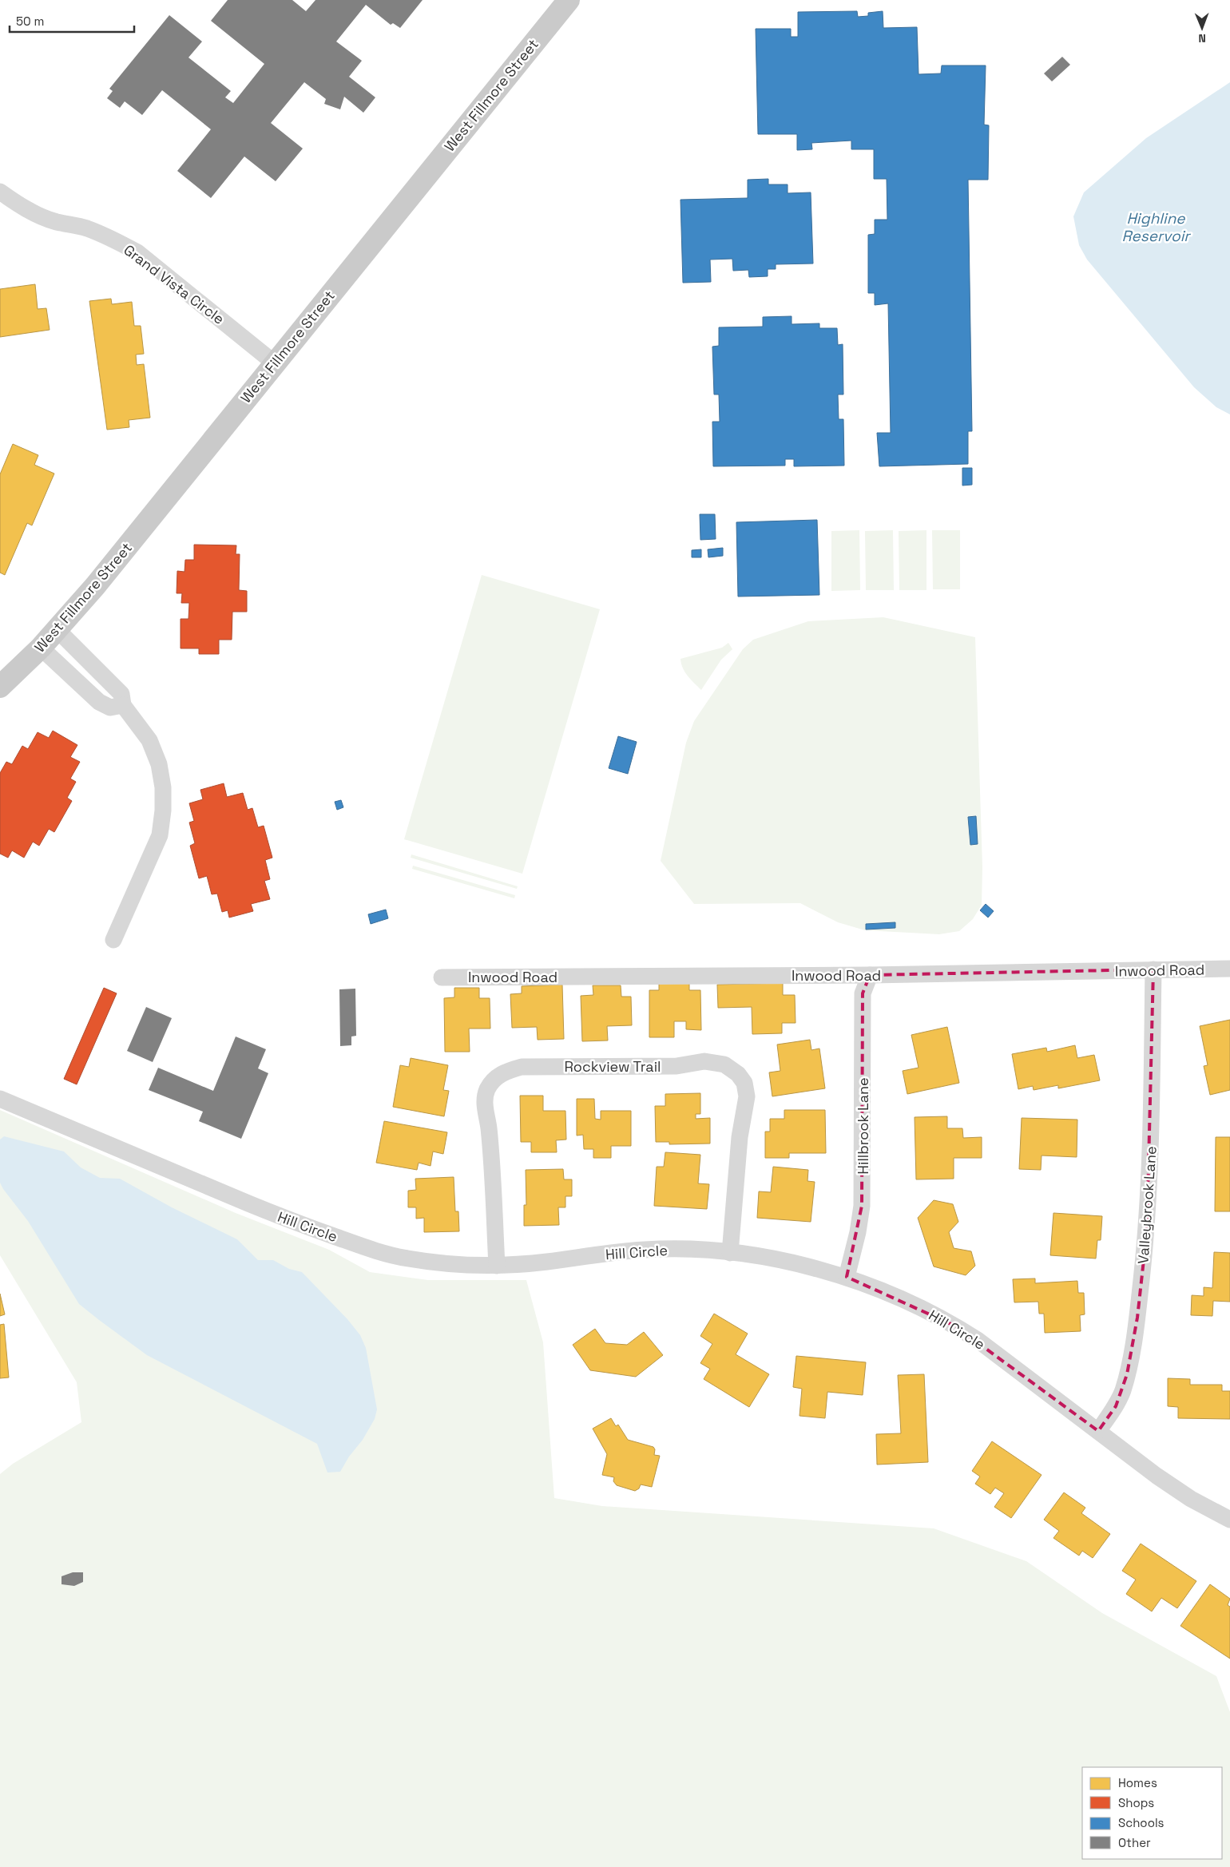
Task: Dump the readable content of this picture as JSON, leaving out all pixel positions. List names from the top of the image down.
{
  "streets": {
    "main road": ["West Fillmore Street"],
    "street": [
      "Grand Vista Circle",
      "Inwood Road",
      "Rockview Trail",
      "Hillbrook Lane",
      "Valleybrook Lane",
      "Hill Circle"
    ]
  },
  "crossings": [
    ["West Fillmore Street", "Grand Vista Circle"],
    ["Inwood Road", "Hillbrook Lane"],
    ["Inwood Road", "Valleybrook Lane"],
    ["Rockview Trail", "Hill Circle"],
    ["Hillbrook Lane", "Hill Circle"],
    ["Valleybrook Lane", "Hill Circle"]
  ],
  "water": ["Highline Reservoir"],
  "legend": [
    "Homes",
    "Shops",
    "Schools",
    "Other"
  ],
  "scale_bar": "50 m",
  "north": "bottom"
}
